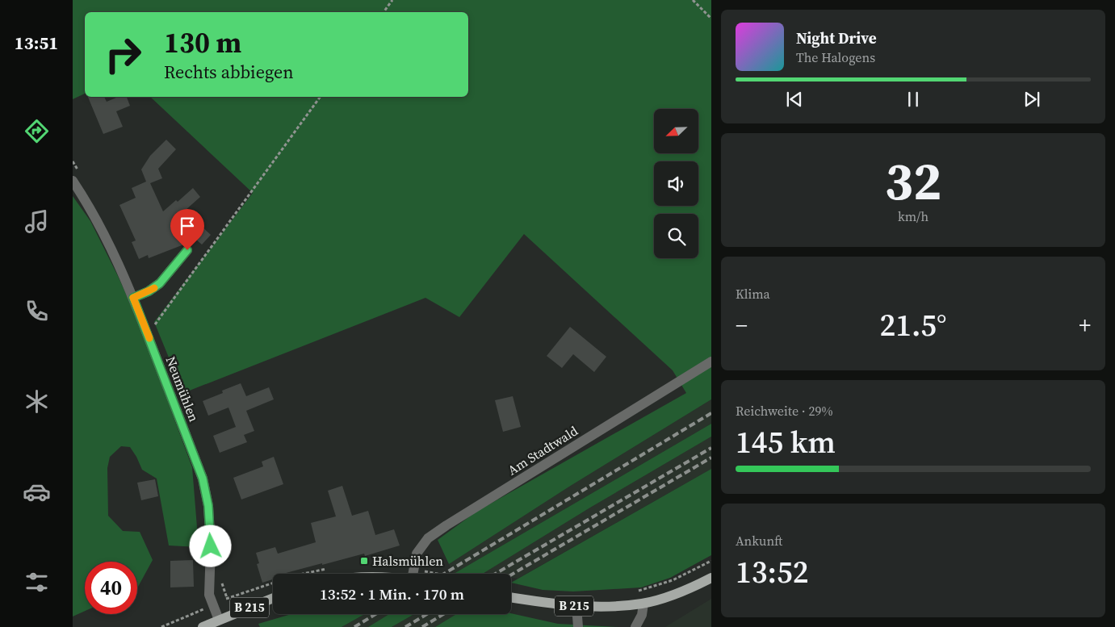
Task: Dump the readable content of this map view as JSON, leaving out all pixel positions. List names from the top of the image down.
{
  "streets": {
    "main road": ["B 215"],
    "street": ["Neumühlen", "Am Stadtwald"]
  },
  "crossings": [
    ["Neumühlen", "B 215"]
  ],
  "places": {
    "transit": ["Halsmühlen"]
  },
  "north": "bottom left",
  "page": {
    "tabs": "13:51",
    "turn": ["130 m", "Rechts abbiegen"],
    "song": ["Night Drive", "The Halogens"],
    "tile": [
      ["32", "km/h"],
      "Klima",
      ["Reichweite · 29%", "145 km"],
      ["Ankunft", "13:52"]
    ],
    "heat": ["−", "21.5°", "+"],
    "limit": "40",
    "trip": "13:52 · 1 Min. · 170 m"
  }
}
